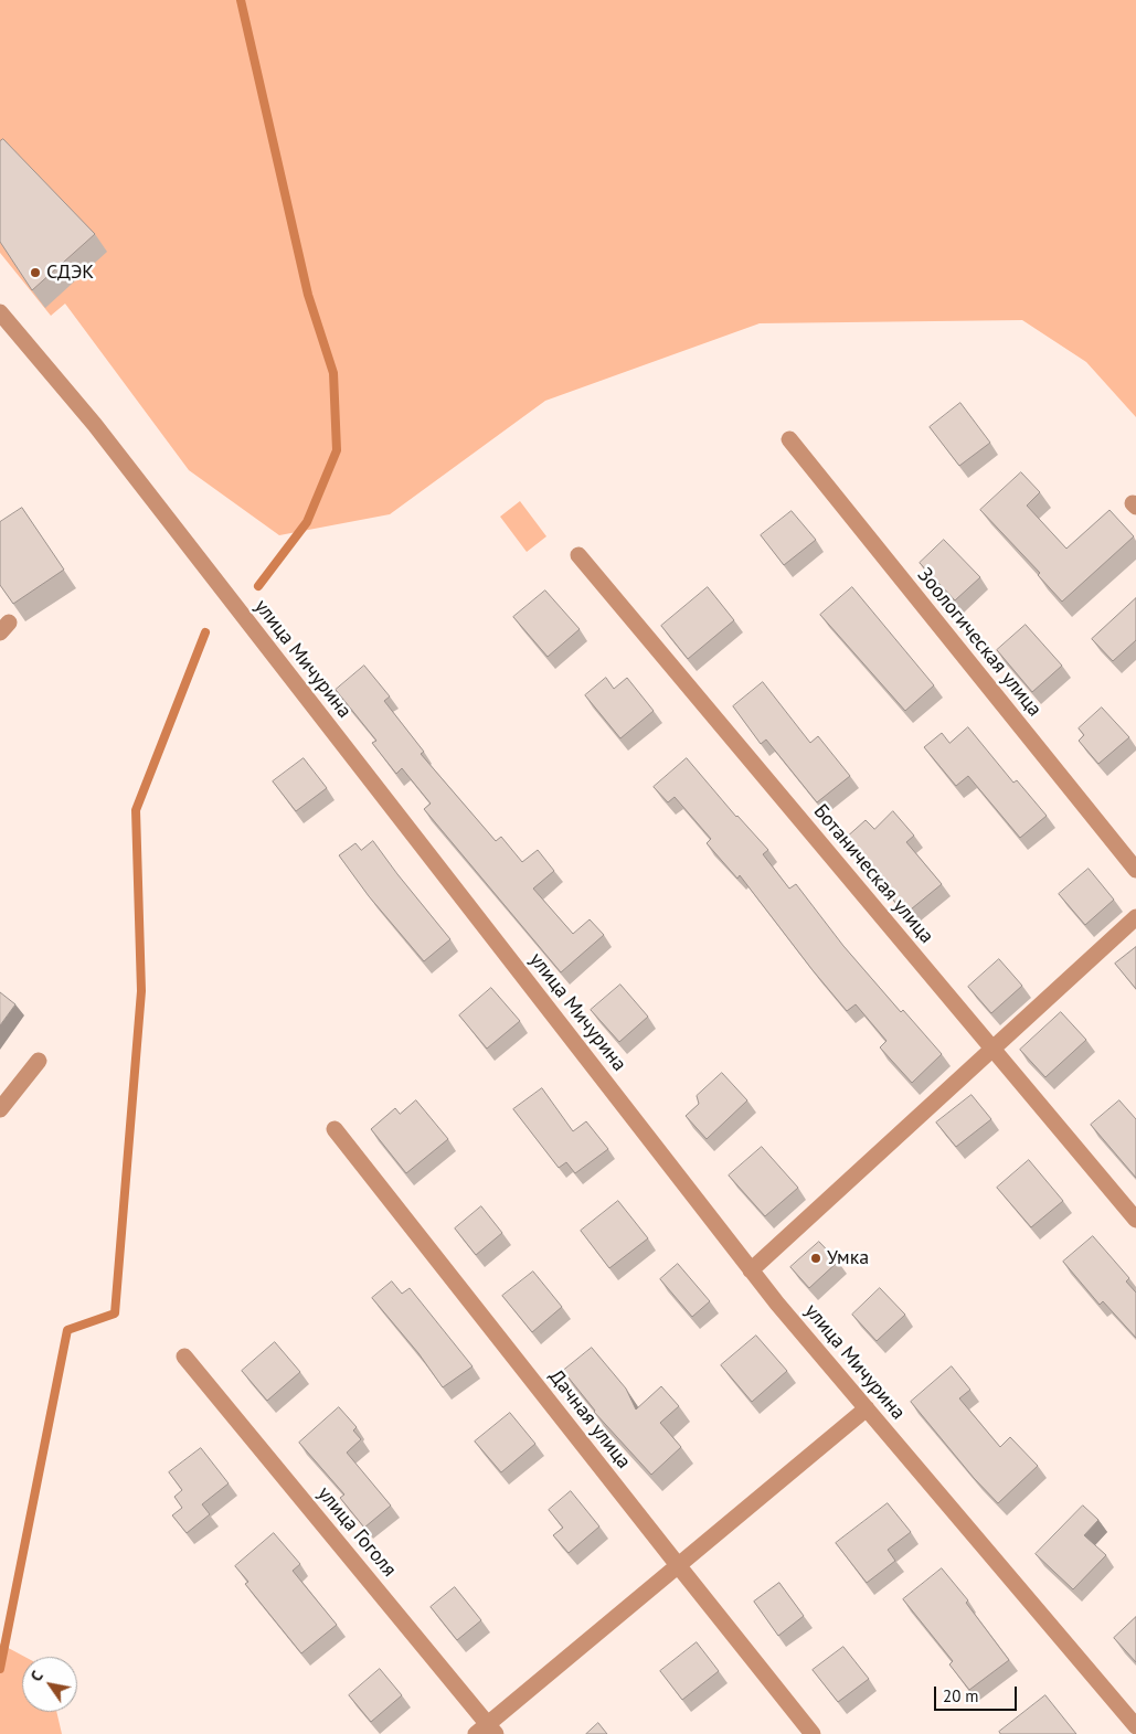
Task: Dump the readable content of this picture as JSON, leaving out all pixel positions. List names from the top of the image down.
{
  "streets": {
    "street": [
      "Зоологическая улица",
      "улица Мичурина",
      "Ботаническая улица",
      "Дачная улица",
      "улица Гоголя"
    ]
  },
  "places": ["СДЭК", "Умка"],
  "scale_bar": "20 m",
  "north": "top left"
}
